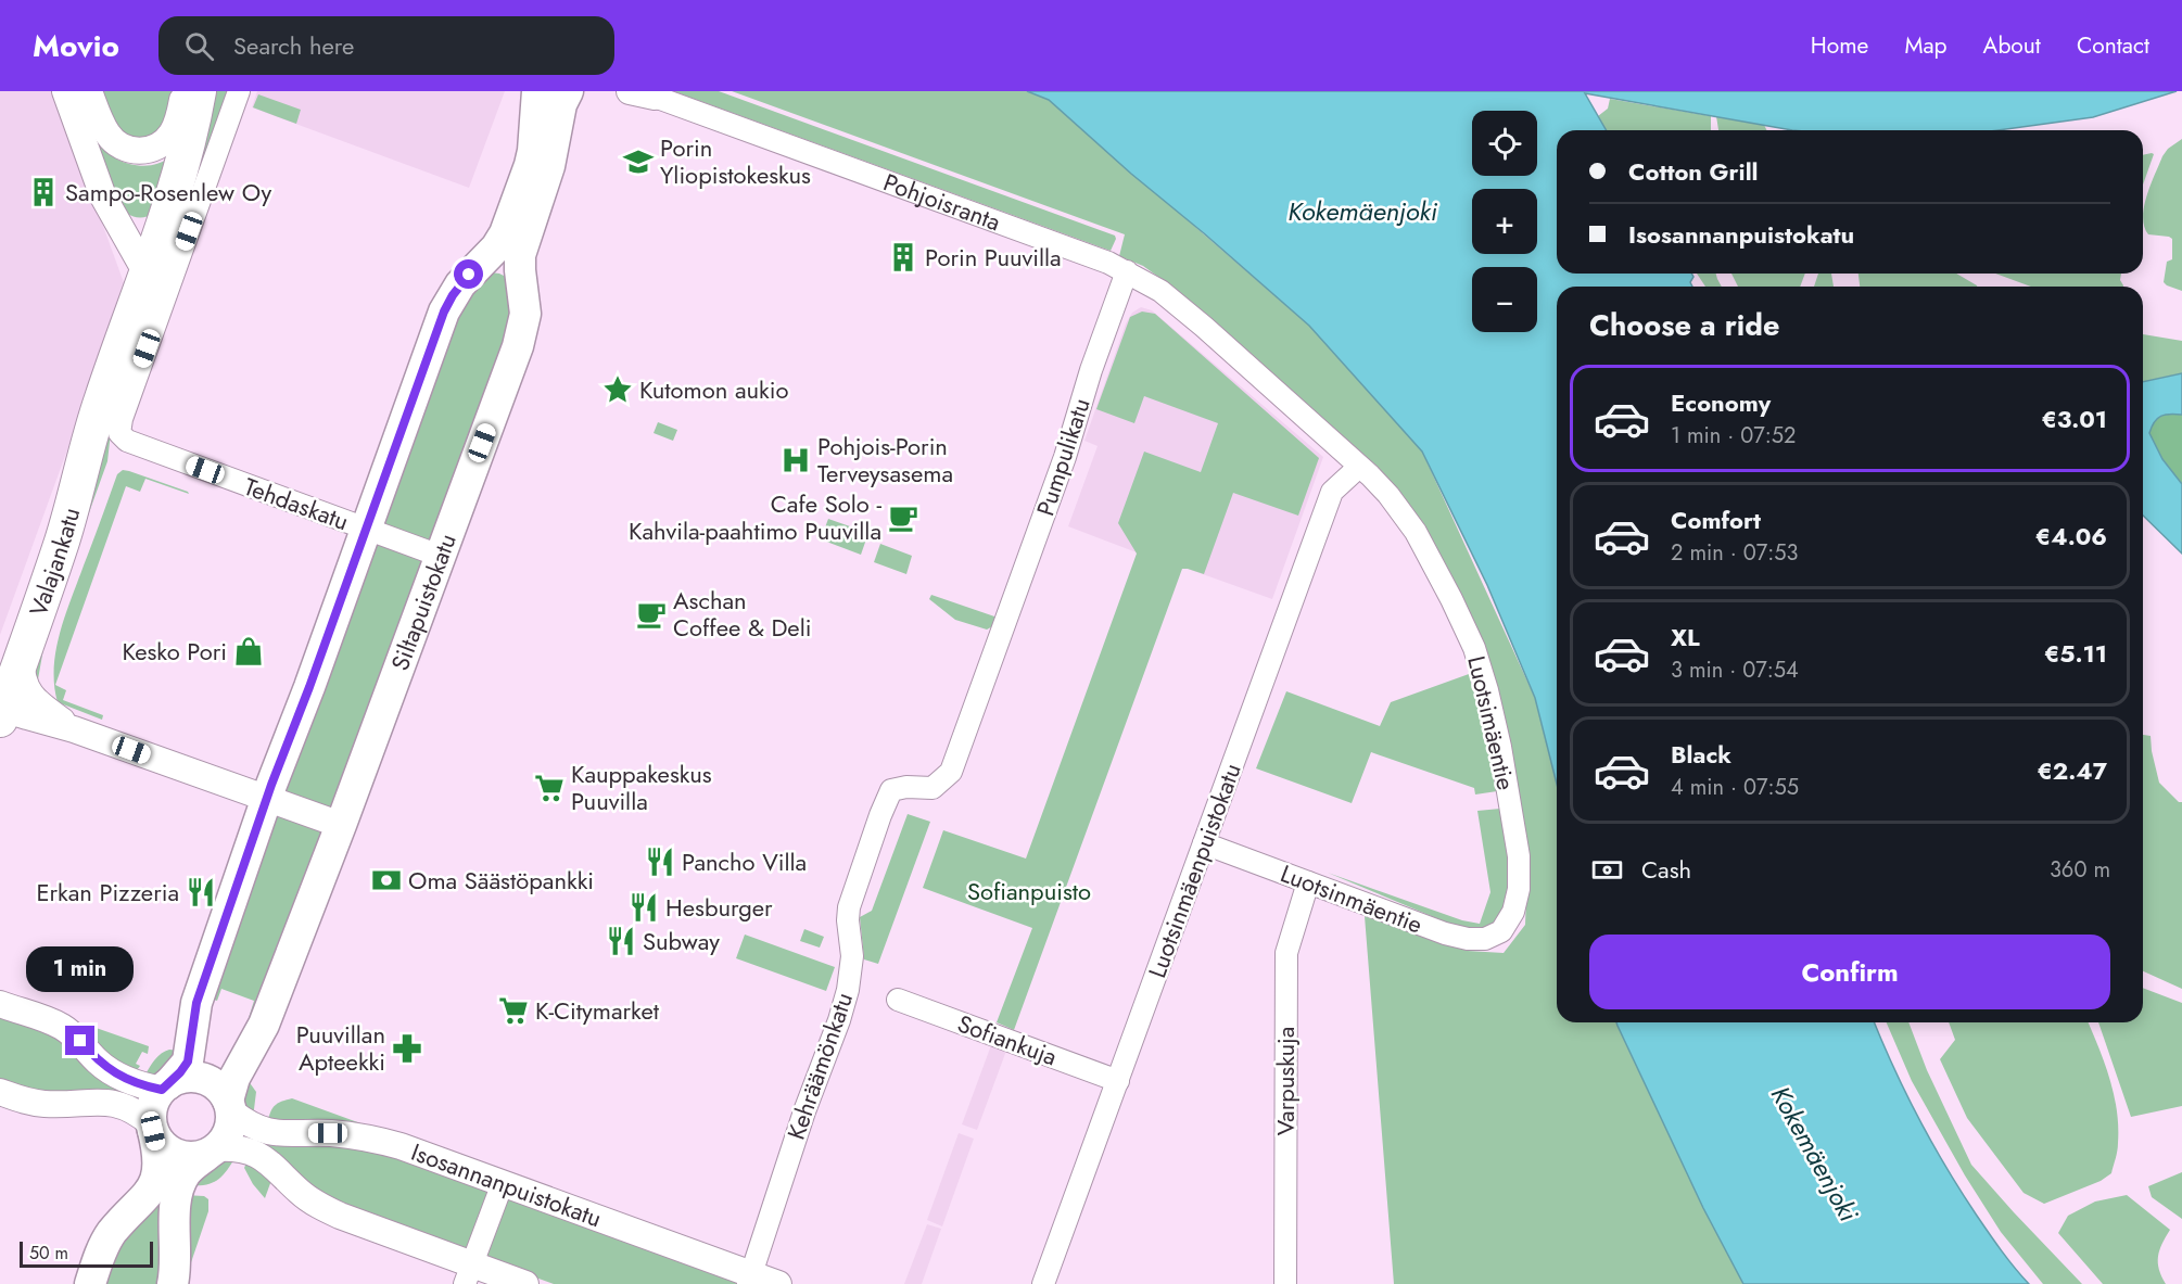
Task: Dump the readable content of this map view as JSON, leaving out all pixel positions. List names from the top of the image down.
{
  "streets": {
    "main road": ["Valajankatu", "Siltapuistokatu"],
    "street": [
      "Pohjoisranta",
      "Pumpulikatu",
      "Tehdaskatu",
      "Luotsimäentie",
      "Luotsinmäenpuistokatu",
      "Luotsinmäentie",
      "Sofiankuja",
      "Kehräämönkatu",
      "Varpuskuja",
      "Isosannanpuistokatu"
    ]
  },
  "crossings": [
    ["Pohjoisranta", "Pumpulikatu"],
    ["Pohjoisranta", "Luotsimäentie"],
    ["Pohjoisranta", "Luotsinmäenpuistokatu"],
    ["Pumpulikatu", "Kehräämönkatu"],
    ["Tehdaskatu", "Siltapuistokatu"],
    ["Siltapuistokatu", "Isosannanpuistokatu"],
    ["Luotsimäentie", "Luotsinmäenpuistokatu"],
    ["Luotsimäentie", "Luotsinmäentie"],
    ["Luotsinmäenpuistokatu", "Luotsinmäentie"],
    ["Luotsinmäenpuistokatu", "Sofiankuja"],
    ["Luotsinmäentie", "Varpuskuja"],
    ["Kehräämönkatu", "Isosannanpuistokatu"]
  ],
  "water": ["Kokemäenjoki"],
  "parks": ["Sofianpuisto"],
  "places": {
    "school or university": ["Porin Yliopistokeskus"],
    "building": ["Sampo-Rosenlew Oy", "Porin Puuvilla"],
    "place": ["Kutomon aukio"],
    "hospital": ["Pohjois-Porin Terveysasema"],
    "cafe": ["Cafe Solo - Kahvila-paahtimo Puuvilla", "Aschan Coffee & Deli"],
    "shop": ["Kesko Pori"],
    "supermarket": ["Kauppakeskus Puuvilla", "K-Citymarket"],
    "restaurant": [
      "Pancho Villa",
      "Erkan Pizzeria",
      "Hesburger",
      "Subway"
    ],
    "bank": ["Oma Säästöpankki"],
    "pharmacy": ["Puuvillan Apteekki"]
  },
  "scale_bar": "50 m",
  "page": {
    "header": "Movio",
    "search": "Search here",
    "nav": [
      "Home",
      "Map",
      "About",
      "Contact"
    ],
    "map_buttons": ["+", "−"],
    "banner": ["Cotton Grill", "Isosannanpuistokatu"],
    "heading": "Choose a ride",
    "list": [
      {
        "name": "Economy",
        "note": "1 min · 07:52",
        "value": "€3.01"
      },
      {
        "name": "Comfort",
        "note": "2 min · 07:53",
        "value": "€4.06"
      },
      {
        "name": "XL",
        "note": "3 min · 07:54",
        "value": "€5.11"
      },
      {
        "name": "Black",
        "note": "4 min · 07:55",
        "value": "€2.47"
      }
    ],
    "pay": ["Cash", "360 m"],
    "buttons": "Confirm",
    "bubble": "1 min",
    "scale": "50 m"
  }
}
